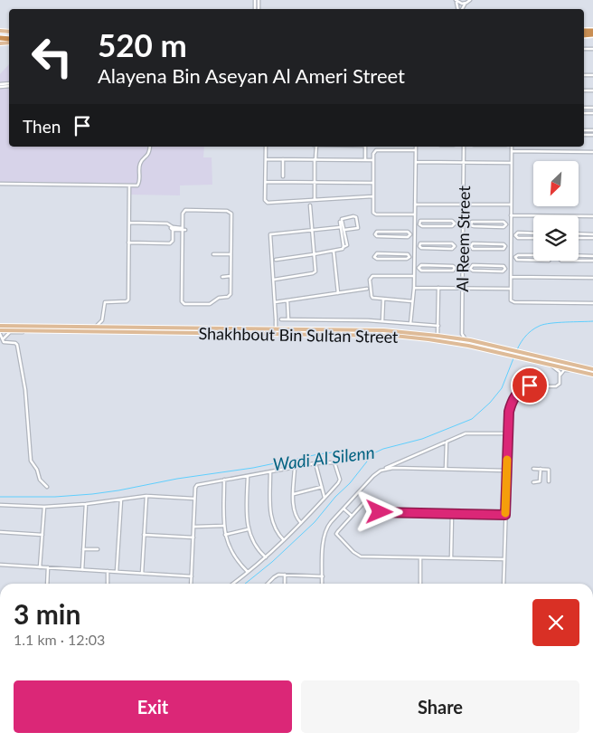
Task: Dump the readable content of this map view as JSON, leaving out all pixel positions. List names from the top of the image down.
{
  "streets": {
    "main road": ["Shakhbout Bin Sultan Street"],
    "street": ["Al Reem Street"]
  },
  "water": ["Wadi Al Silenn"],
  "north": "bottom left",
  "page": {
    "turn": ["520 m", "Alayena Bin Aseyan Al Ameri Street"],
    "then": "Then",
    "heading": ["3 min", "1.1 km · 12:03"],
    "buttons": ["Exit", "Share"]
  }
}
